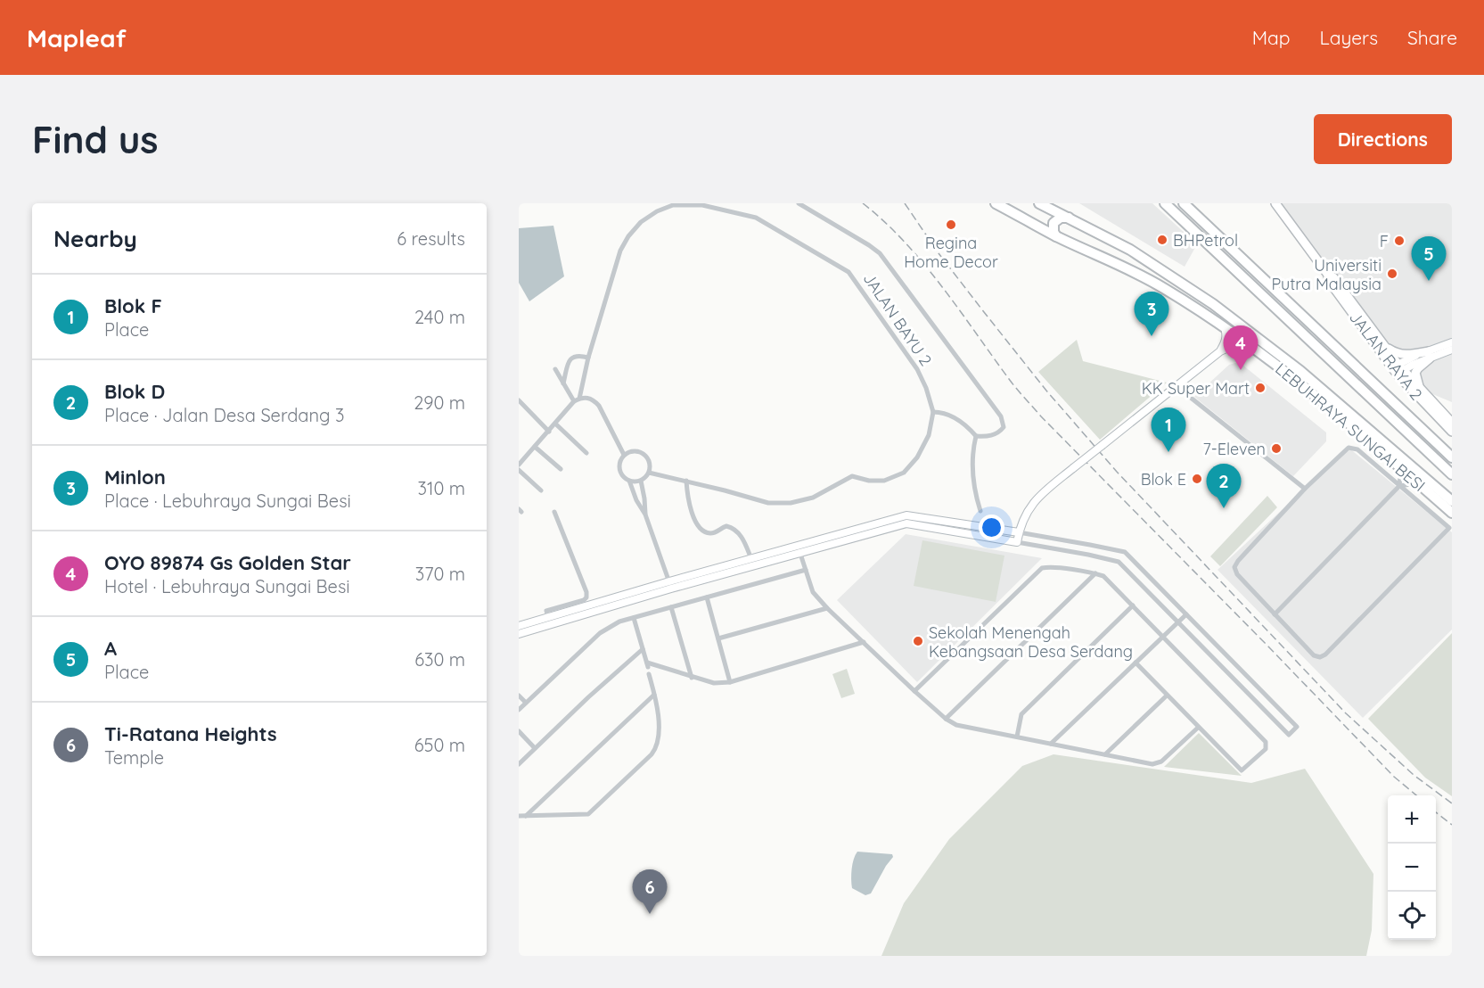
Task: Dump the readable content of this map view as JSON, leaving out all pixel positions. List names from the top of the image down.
{
  "streets": {
    "highway": ["LEBUHRAYA SUNGAI BESI"],
    "main road": ["JALAN RAYA 2"],
    "street": ["JALAN BAYU 2"]
  },
  "places": [
    "Regina Home Decor",
    "BHPetrol",
    "F",
    "Universiti Putra Malaysia",
    "KK Super Mart",
    "7-Eleven",
    "Blok E",
    "Sekolah Menengah Kebangsaan Desa Serdang"
  ],
  "page": {
    "header": "Mapleaf",
    "nav": ["Map", "Layers", "Share"],
    "buttons": "Directions",
    "title": "Find us",
    "heading": ["Nearby", "6 results"],
    "pins": [
      "5",
      "3",
      "4",
      "1",
      "2",
      "6"
    ],
    "list": [
      {
        "mark": "1",
        "name": "Blok F",
        "note": "Place",
        "value": "240 m"
      },
      {
        "mark": "2",
        "name": "Blok D",
        "note": "Place · Jalan Desa Serdang 3",
        "value": "290 m"
      },
      {
        "mark": "3",
        "name": "Minlon",
        "note": "Place · Lebuhraya Sungai Besi",
        "value": "310 m"
      },
      {
        "mark": "4",
        "name": "OYO 89874 Gs Golden Star",
        "note": "Hotel · Lebuhraya Sungai Besi",
        "value": "370 m"
      },
      {
        "mark": "5",
        "name": "A",
        "note": "Place",
        "value": "630 m"
      },
      {
        "mark": "6",
        "name": "Ti-Ratana Heights",
        "note": "Temple",
        "value": "650 m"
      }
    ],
    "map_buttons": ["+", "−"]
  }
}
